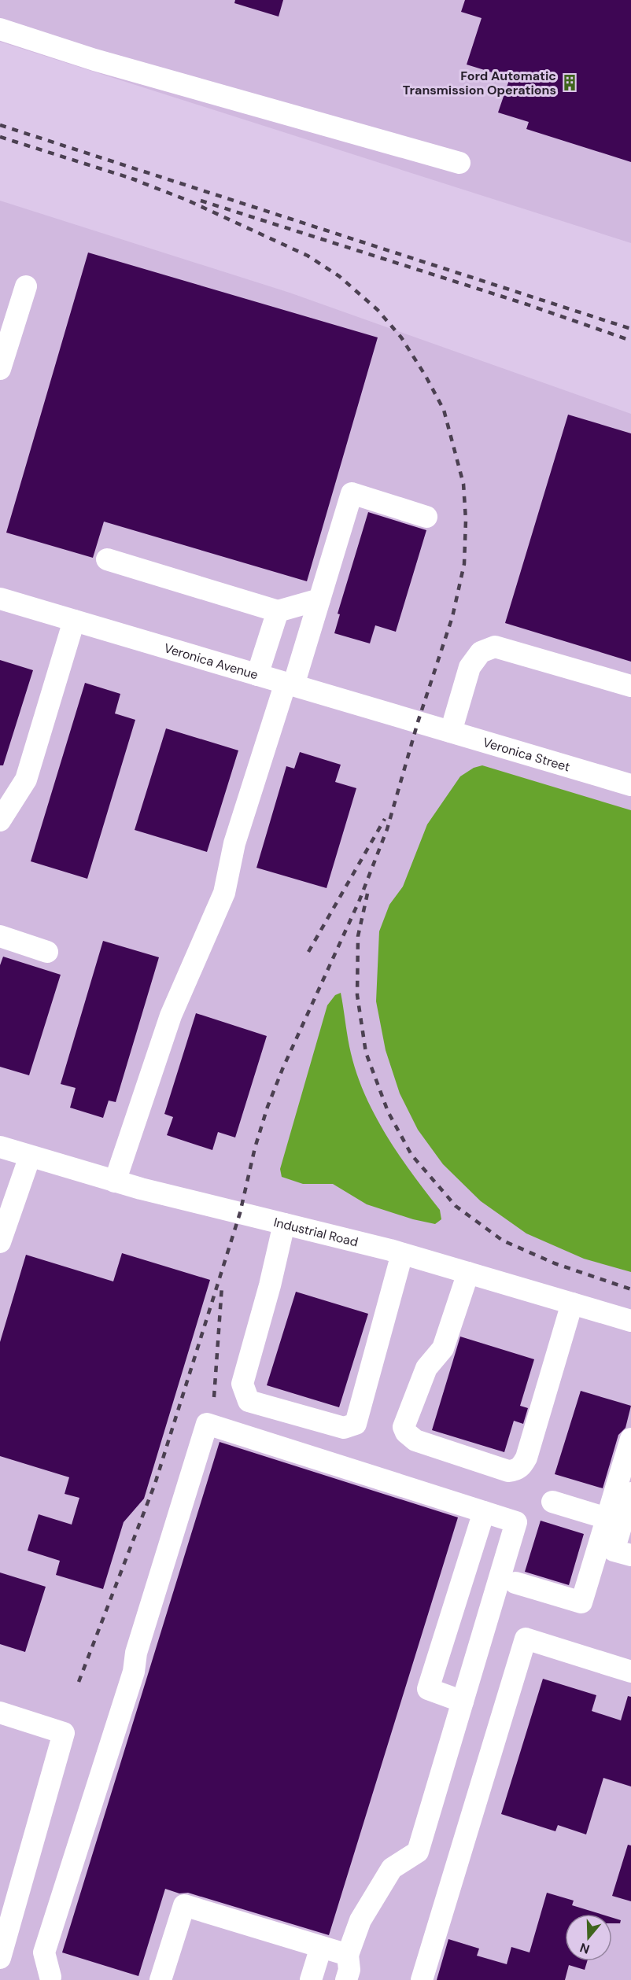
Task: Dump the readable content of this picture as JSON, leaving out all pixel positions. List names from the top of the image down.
{
  "streets": {
    "street": ["Veronica Avenue", "Veronica Street", "Industrial Road"]
  },
  "crossings": [
    ["Veronica Avenue", "Veronica Street"]
  ],
  "places": {
    "building": ["Ford Automatic Transmission Operations"]
  },
  "north": "bottom"
}
